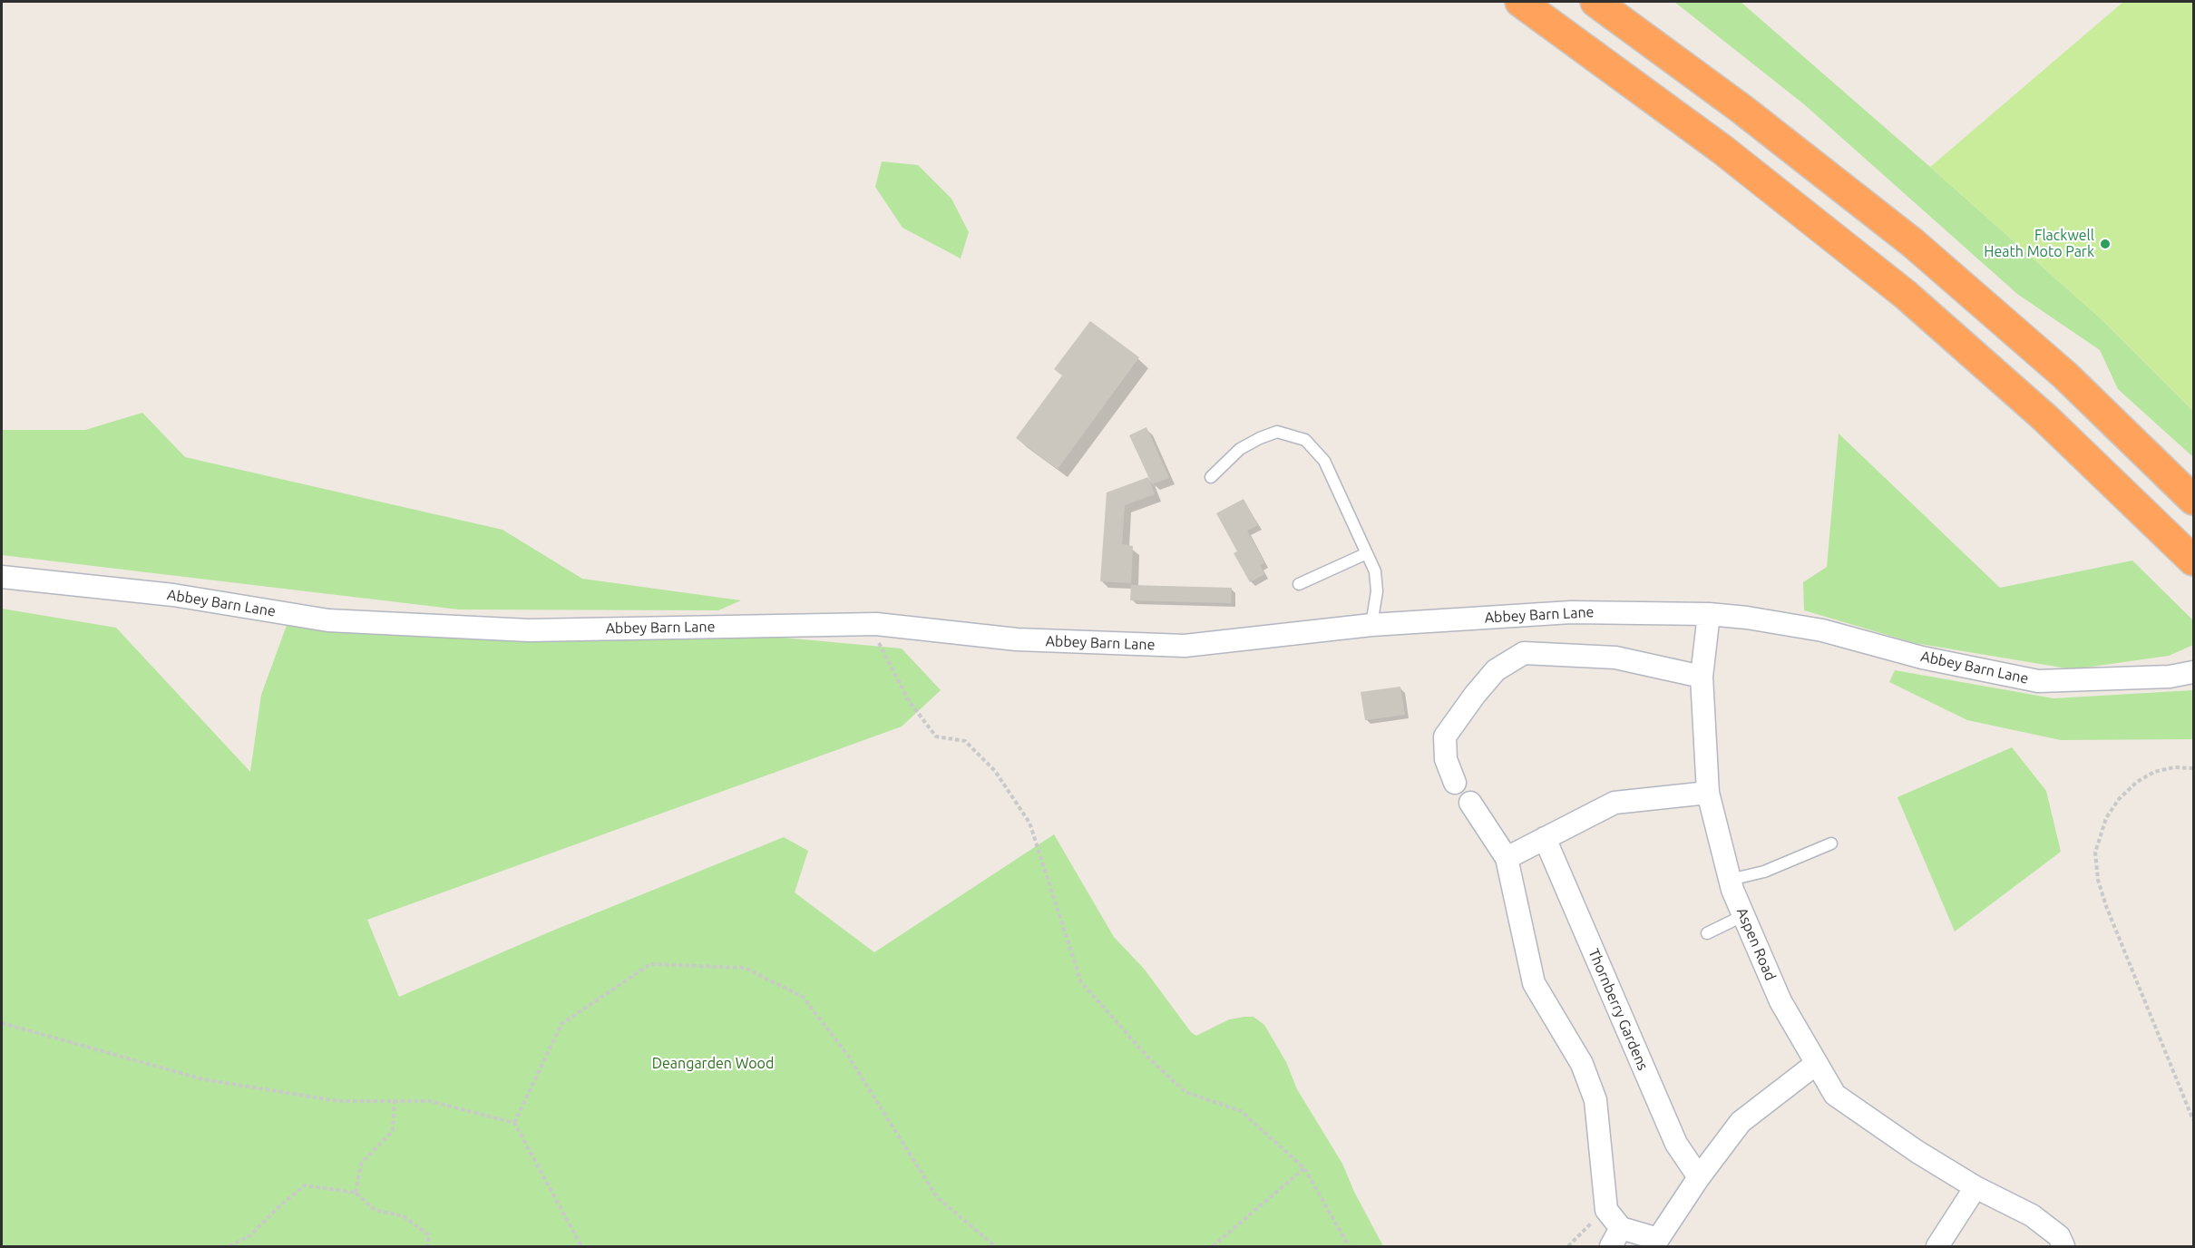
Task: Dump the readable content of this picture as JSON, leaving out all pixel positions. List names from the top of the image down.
{
  "streets": {
    "street": ["Abbey Barn Lane", "Aspen Road", "Thornberry Gardens"]
  },
  "crossings": [
    ["Abbey Barn Lane", "Aspen Road"]
  ],
  "parks": ["Deangarden Wood"],
  "places": ["Flackwell Heath Moto Park"]
}
